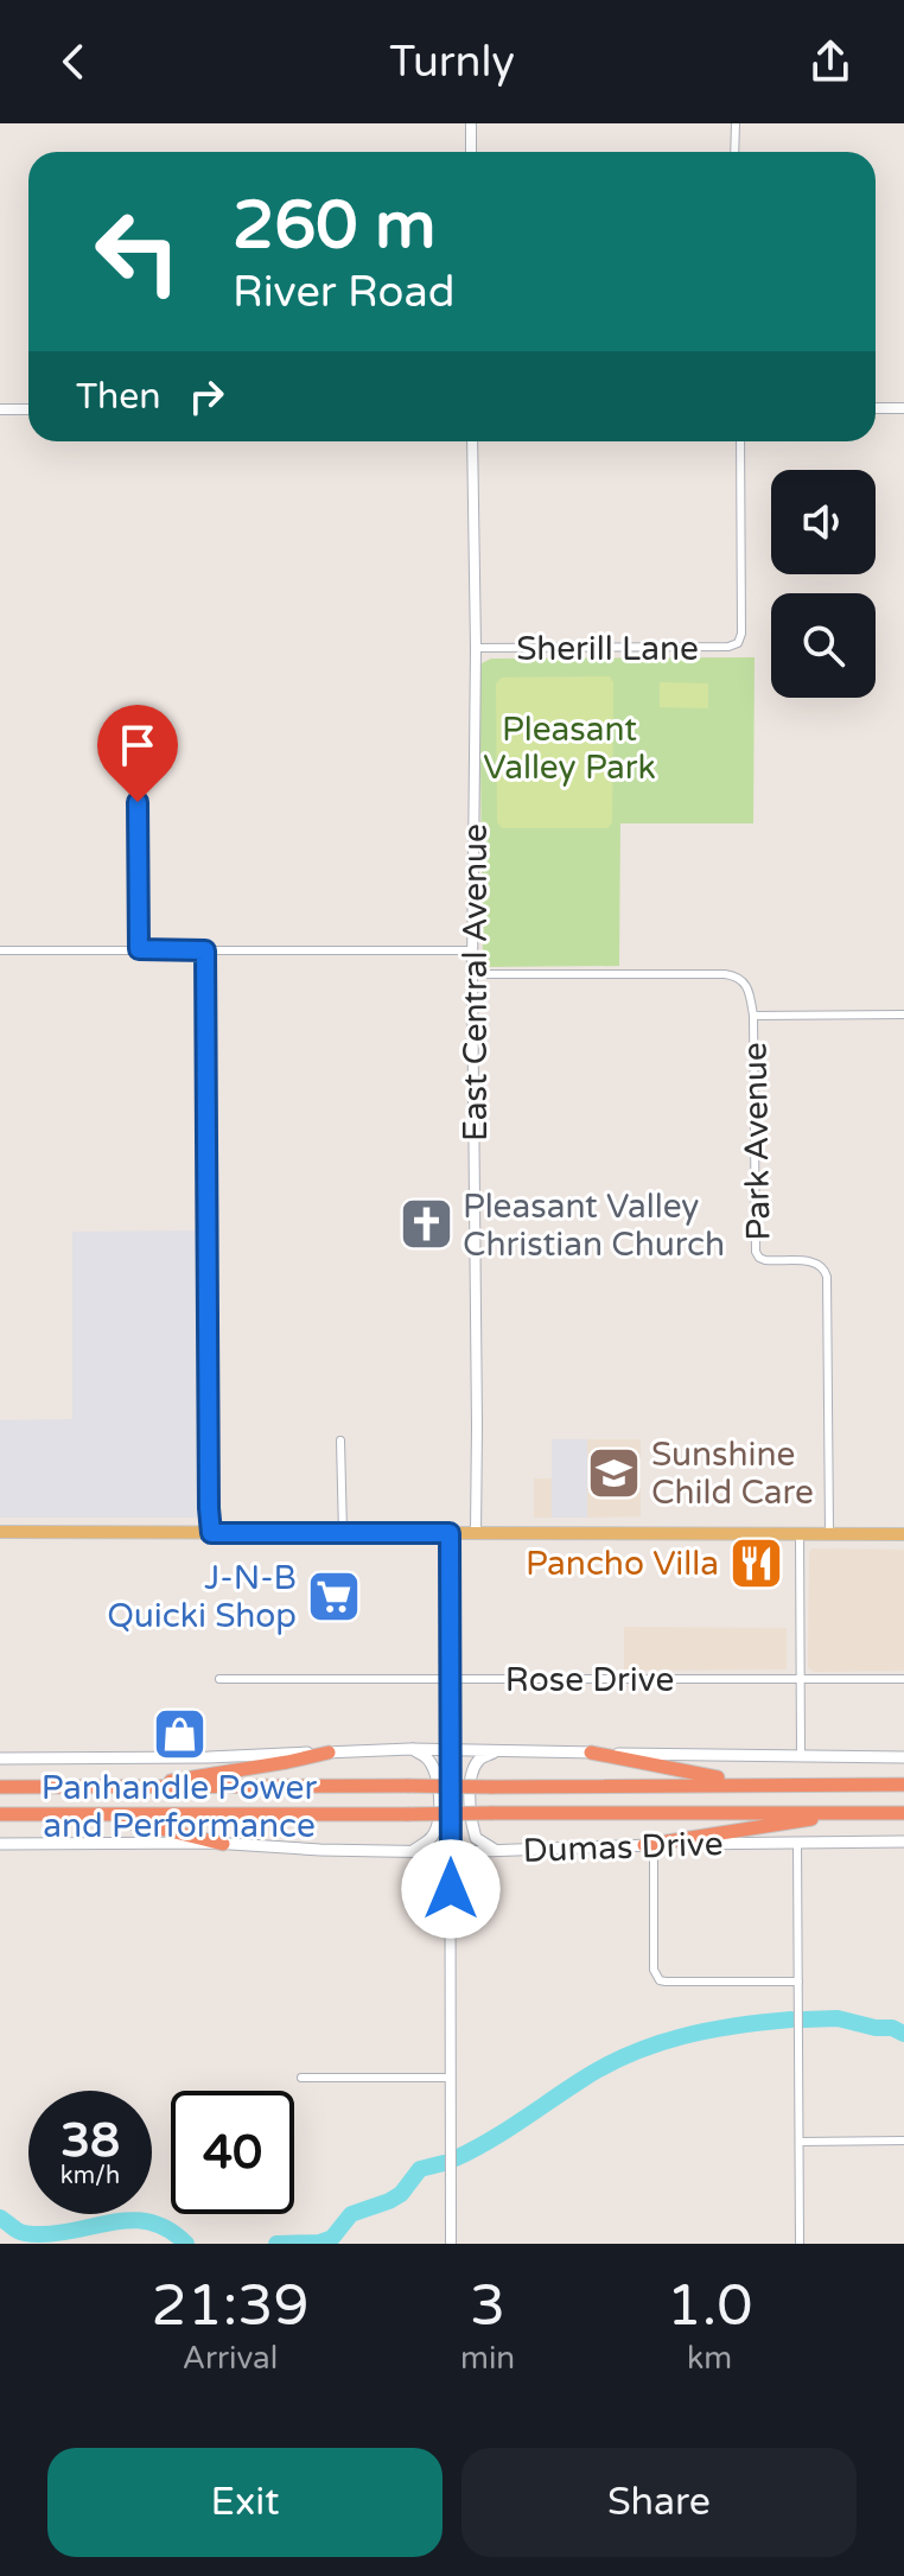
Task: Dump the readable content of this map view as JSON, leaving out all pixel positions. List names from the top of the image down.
{
  "streets": {
    "main road": ["Dumas Drive"],
    "street": [
      "Sherill Lane",
      "East Central Avenue",
      "Park Avenue",
      "Rose Drive"
    ]
  },
  "crossings": [
    ["Sherill Lane", "East Central Avenue"],
    ["East Central Avenue", "Park Avenue"]
  ],
  "parks": ["Pleasant Valley Park"],
  "places": {
    "church": ["Pleasant Valley Christian Church"],
    "school or university": ["Sunshine Child Care"],
    "restaurant": ["Pancho Villa"],
    "supermarket": ["J-N-B Quicki Shop"],
    "shop": ["Panhandle Power and Performance"]
  },
  "page": {
    "header": "Turnly",
    "turn": ["260 m", "River Road"],
    "then": "Then",
    "speed": "38 km/h",
    "limit": "40",
    "eta": [
      "21:39",
      "Arrival",
      "3",
      "min",
      "1.0",
      "km"
    ],
    "buttons": ["Exit", "Share"]
  }
}
